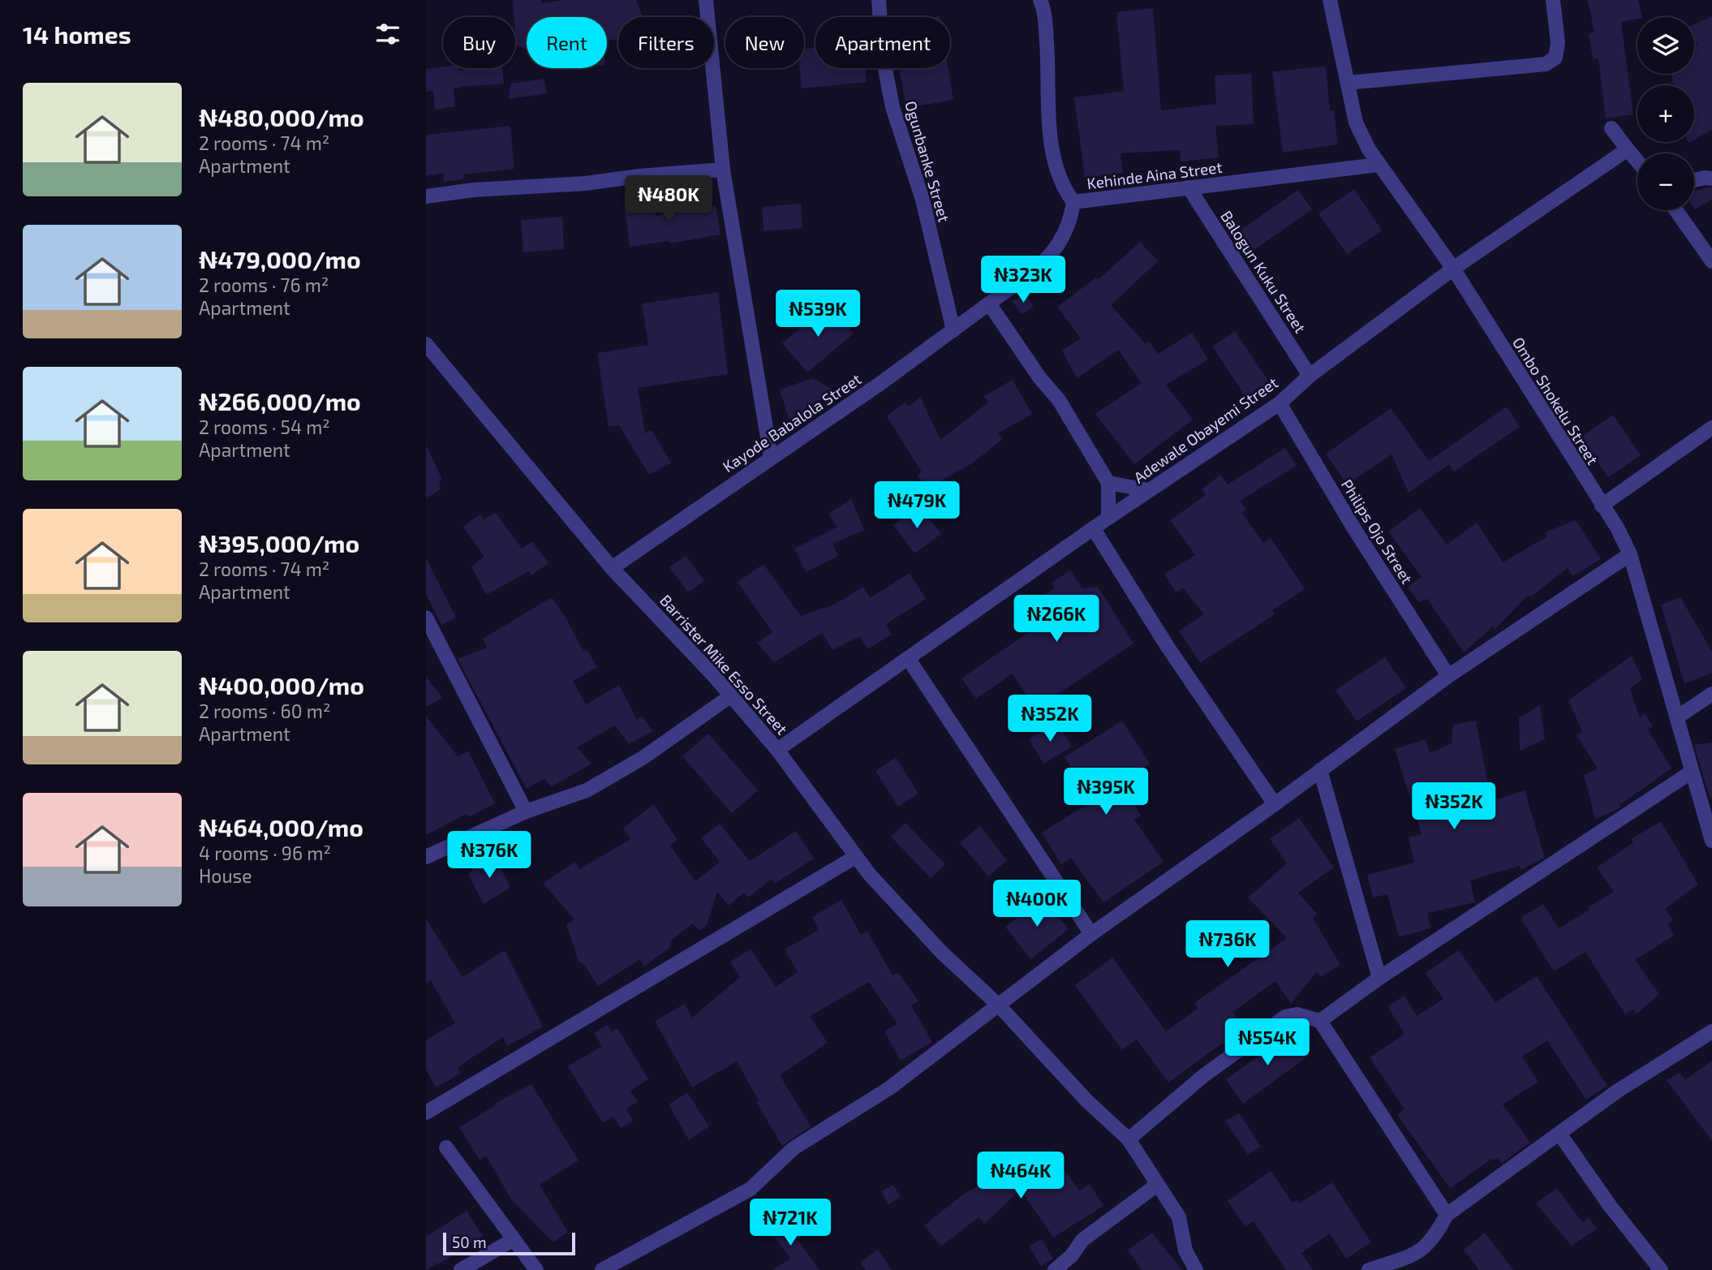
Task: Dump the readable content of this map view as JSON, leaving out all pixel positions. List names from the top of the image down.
{
  "streets": {
    "street": [
      "Ogunbanke Street",
      "Kehinde Aina Street",
      "Balogun Kuku Street",
      "Ombo Shokelu Street",
      "Kayode Babalola Street",
      "Adewale Obayemi Street",
      "Philips Ojo Street",
      "Barrister Mike Esso Street"
    ]
  },
  "crossings": [
    ["Ogunbanke Street", "Kayode Babalola Street"],
    ["Kehinde Aina Street", "Balogun Kuku Street"],
    ["Kehinde Aina Street", "Ombo Shokelu Street"],
    ["Kehinde Aina Street", "Kayode Babalola Street"],
    ["Balogun Kuku Street", "Adewale Obayemi Street"],
    ["Ombo Shokelu Street", "Adewale Obayemi Street"],
    ["Kayode Babalola Street", "Barrister Mike Esso Street"],
    ["Adewale Obayemi Street", "Philips Ojo Street"],
    ["Adewale Obayemi Street", "Barrister Mike Esso Street"]
  ],
  "scale_bar": "50 m",
  "page": {
    "heading": "14 homes",
    "map_buttons": ["+", "−"],
    "chip": [
      "Buy",
      "Rent",
      "Filters",
      "New",
      "Apartment"
    ],
    "list": [
      {
        "name": "₦480,000/mo",
        "note": "2 rooms · 74 m² · Apartment"
      },
      {
        "name": "₦479,000/mo",
        "note": "2 rooms · 76 m² · Apartment"
      },
      {
        "name": "₦266,000/mo",
        "note": "2 rooms · 54 m² · Apartment"
      },
      {
        "name": "₦395,000/mo",
        "note": "2 rooms · 74 m² · Apartment"
      },
      {
        "name": "₦400,000/mo",
        "note": "2 rooms · 60 m² · Apartment"
      },
      {
        "name": "₦464,000/mo",
        "note": "4 rooms · 96 m² · House"
      }
    ],
    "price": [
      "₦480K",
      "₦323K",
      "₦539K",
      "₦479K",
      "₦266K",
      "₦352K",
      "₦395K",
      "₦352K",
      "₦376K",
      "₦400K",
      "₦736K",
      "₦554K",
      "₦464K",
      "₦721K"
    ],
    "scale": "50 m"
  }
}
